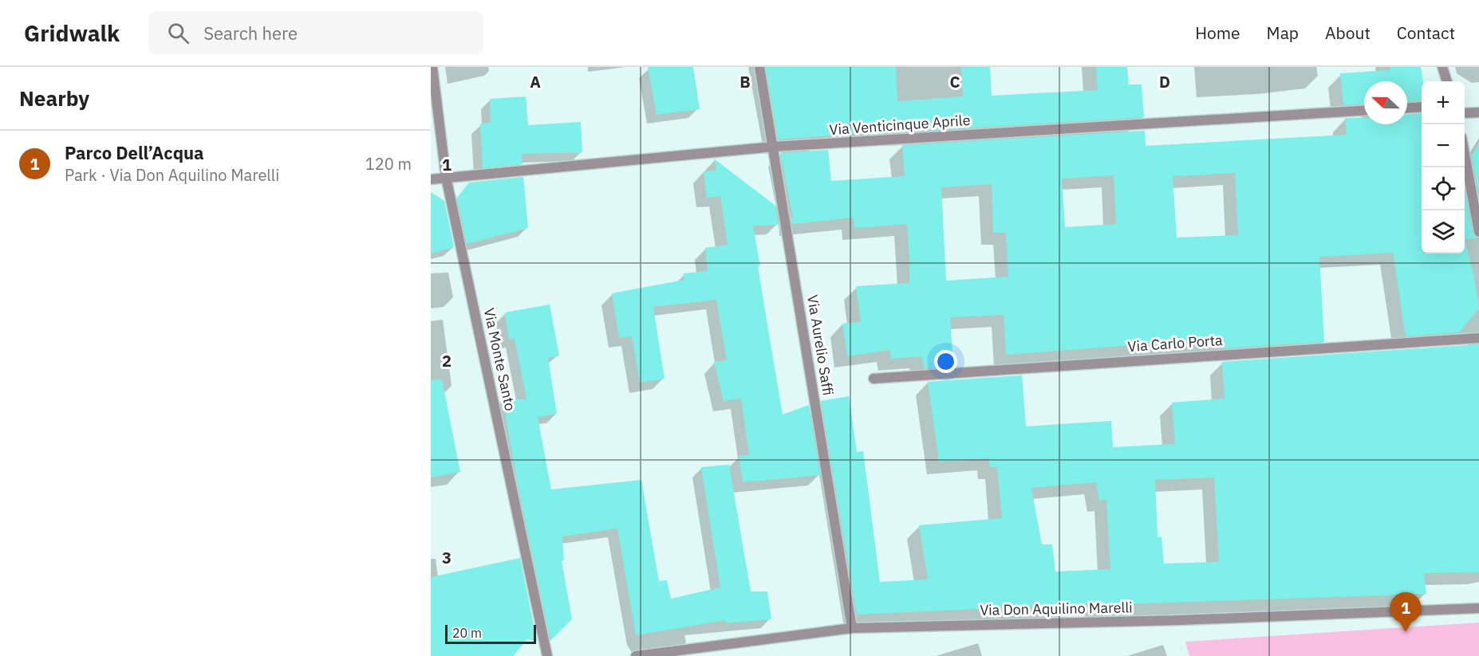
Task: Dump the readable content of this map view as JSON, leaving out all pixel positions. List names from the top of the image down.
{
  "streets": {
    "street": [
      "Via Venticinque Aprile",
      "Via Carlo Porta",
      "Via Aurelio Saffi",
      "Via Monte Santo",
      "Via Don Aquilino Marelli"
    ]
  },
  "crossings": [
    ["Via Venticinque Aprile", "Via Aurelio Saffi"],
    ["Via Venticinque Aprile", "Via Monte Santo"],
    ["Via Aurelio Saffi", "Via Don Aquilino Marelli"]
  ],
  "scale_bar": "20 m",
  "north": "left",
  "page": {
    "header": "Gridwalk",
    "search": "Search here",
    "nav": [
      "Home",
      "Map",
      "About",
      "Contact"
    ],
    "heading": "Nearby",
    "map_buttons": ["+", "−"],
    "list": [
      {
        "mark": "1",
        "name": "Parco Dell’Acqua",
        "note": "Park · Via Don Aquilino Marelli",
        "value": "120 m"
      }
    ],
    "pins": "1",
    "scale": "20 m"
  },
  "grid": {
    "columns": [
      "A",
      "B",
      "C",
      "D"
    ],
    "rows": ["1", "2", "3"]
  }
}
